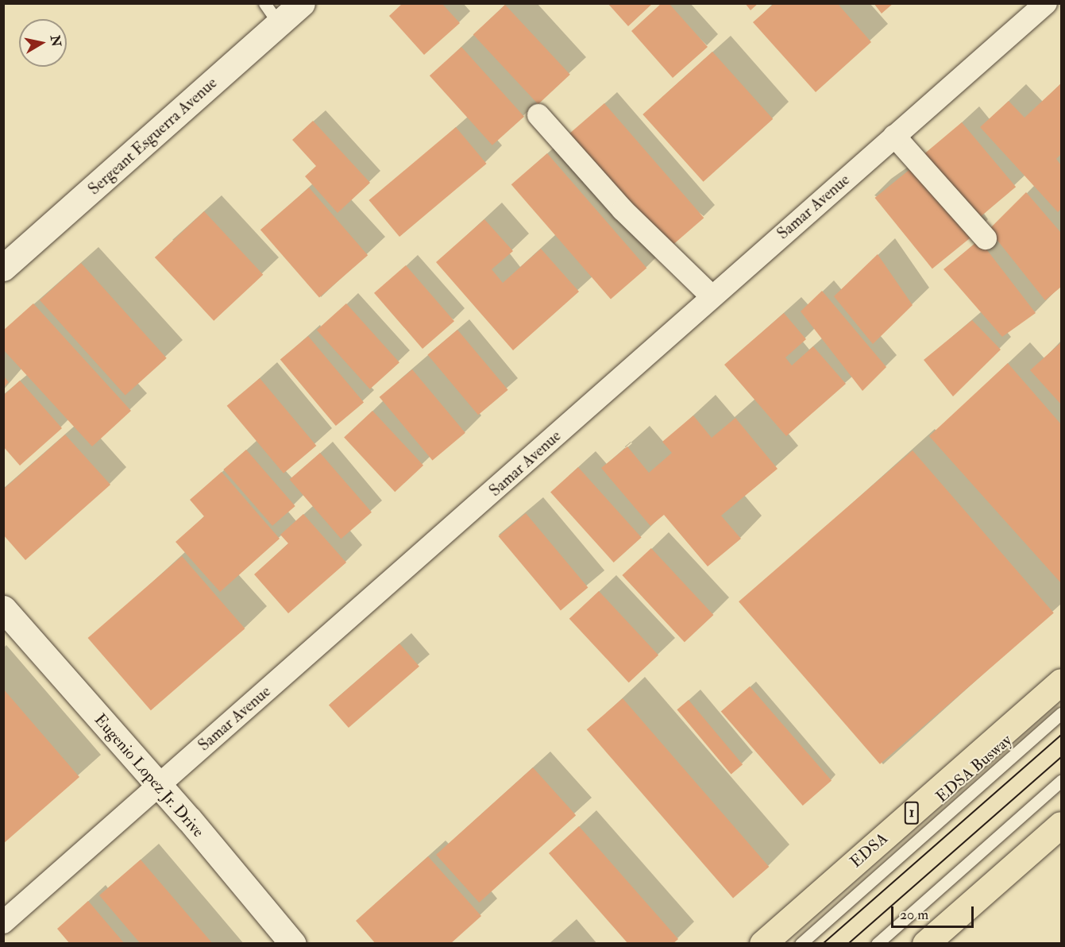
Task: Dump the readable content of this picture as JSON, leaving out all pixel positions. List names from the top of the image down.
{
  "streets": {
    "highway": ["1", "EDSA"],
    "street": ["Sergeant Esguerra Avenue", "Samar Avenue", "Eugenio Lopez Jr. Drive"],
    "lane": ["EDSA Busway"]
  },
  "crossings": [
    ["Samar Avenue", "Eugenio Lopez Jr. Drive"]
  ],
  "scale_bar": "20 m",
  "north": "right"
}
